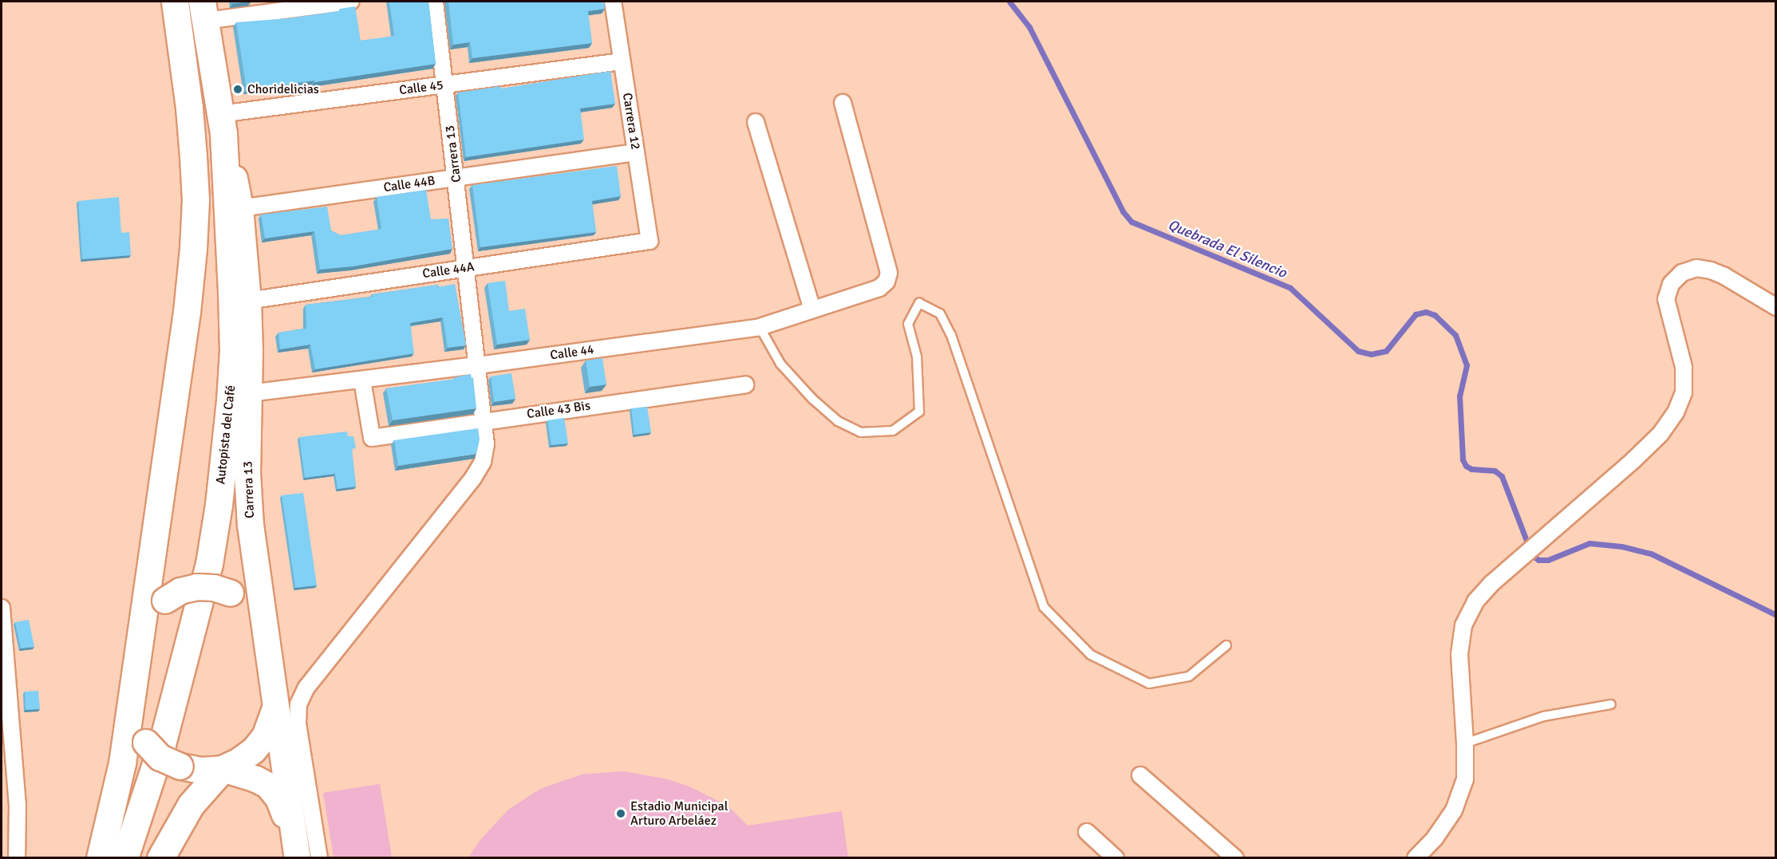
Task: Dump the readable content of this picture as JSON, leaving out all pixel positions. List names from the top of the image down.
{
  "streets": {
    "highway": ["Autopista del Café"],
    "main road": ["Carrera 13"],
    "street": [
      "Calle 45",
      "Carrera 12",
      "Calle 44B",
      "Calle 44A",
      "Calle 44",
      "Calle 43 Bis"
    ]
  },
  "crossings": [
    ["Calle 45", "Carrera 12"],
    ["Calle 45", "Carrera 13"],
    ["Calle 45", "Autopista del Café"],
    ["Carrera 12", "Calle 44B"],
    ["Carrera 12", "Calle 44A"],
    ["Carrera 13", "Calle 44B"],
    ["Carrera 13", "Calle 44A"],
    ["Carrera 13", "Calle 44"],
    ["Carrera 13", "Calle 43 Bis"],
    ["Carrera 13", "Autopista del Café"],
    ["Calle 44", "Calle 43 Bis"]
  ],
  "water": ["Quebrada El Silencio"],
  "places": ["Choridelicias", "Estadio Municipal Arturo Arbeláez"]
}
